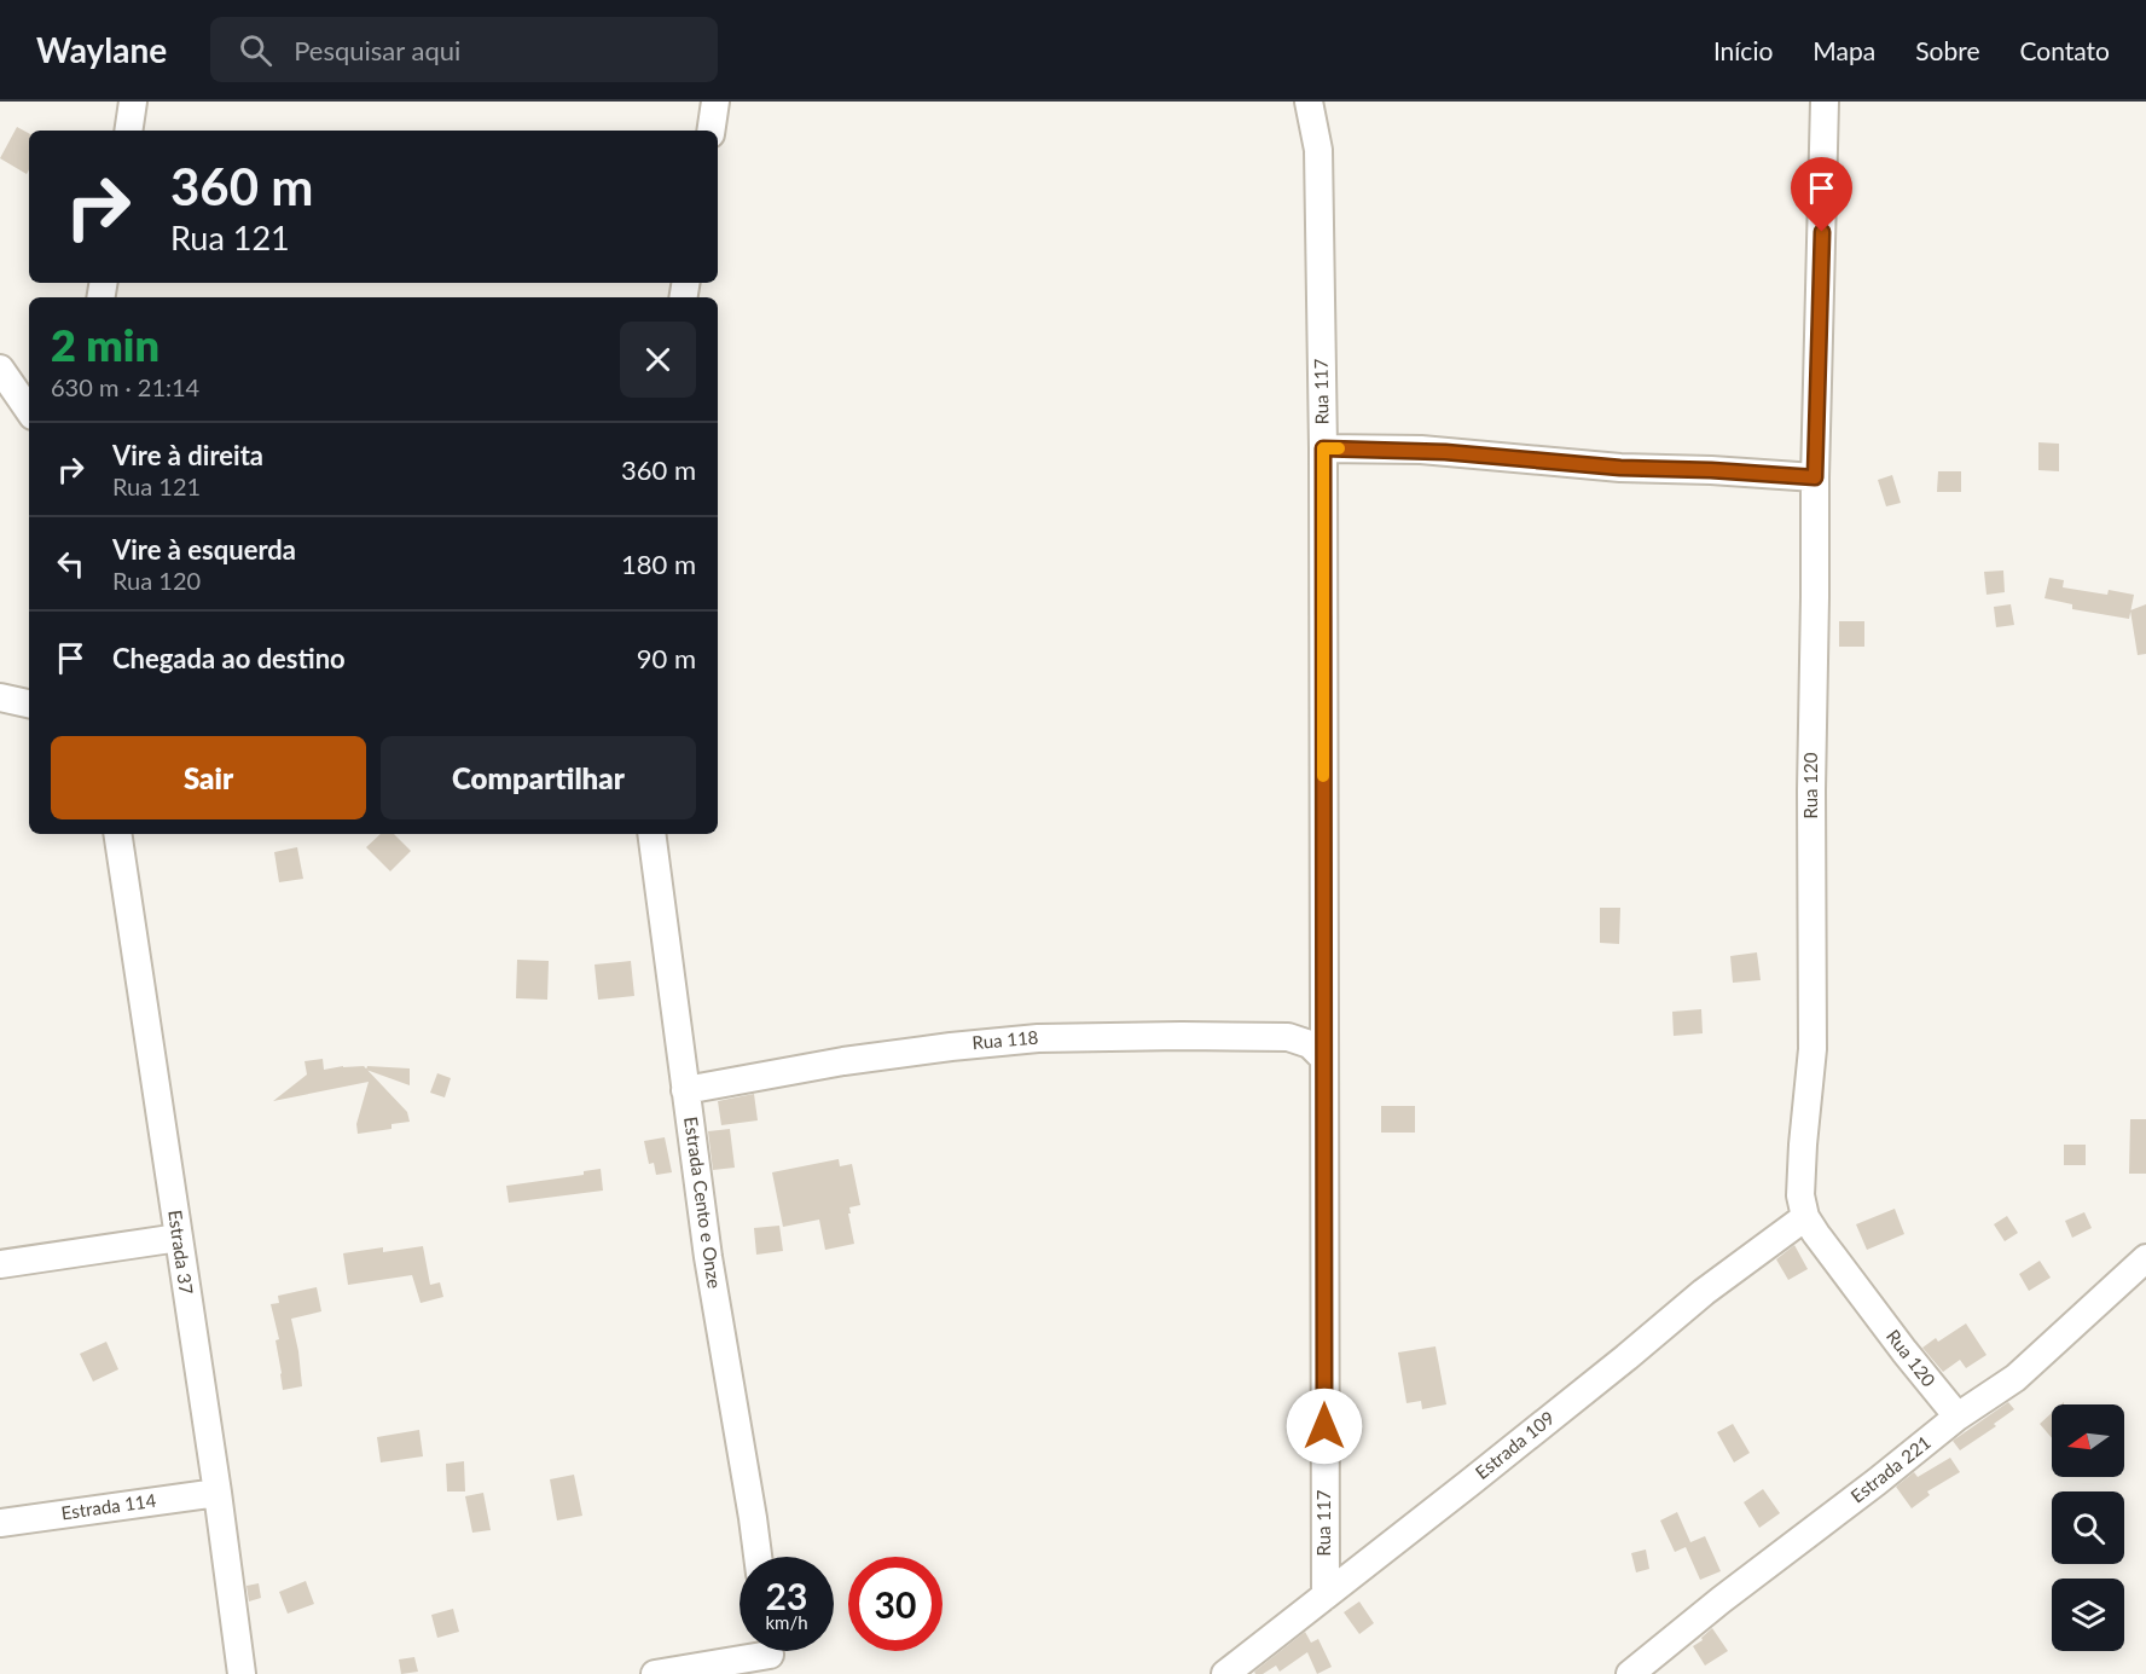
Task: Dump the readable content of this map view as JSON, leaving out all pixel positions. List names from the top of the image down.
{
  "streets": {
    "street": [
      "Rua 117",
      "Rua 120",
      "Rua 118",
      "Estrada Cento e Onze",
      "Estrada 37",
      "Estrada 109",
      "Estrada 221",
      "Estrada 114"
    ]
  },
  "crossings": [
    ["Rua 117", "Rua 118"],
    ["Rua 117", "Estrada 109"],
    ["Rua 120", "Estrada 109"],
    ["Rua 120", "Estrada 221"],
    ["Rua 118", "Estrada Cento e Onze"],
    ["Estrada 37", "Estrada 114"]
  ],
  "north": "left",
  "page": {
    "header": "Waylane",
    "search": "Pesquisar aqui",
    "nav": [
      "Início",
      "Mapa",
      "Sobre",
      "Contato"
    ],
    "turn": ["360 m", "Rua 121"],
    "heading": ["2 min", "630 m · 21:14"],
    "list": [
      {
        "name": "Vire à direita",
        "note": "Rua 121",
        "value": "360 m"
      },
      {
        "name": "Vire à esquerda",
        "note": "Rua 120",
        "value": "180 m"
      },
      {
        "name": "Chegada ao destino",
        "value": "90 m"
      }
    ],
    "buttons": ["Sair", "Compartilhar"],
    "speed": "23 km/h",
    "limit": "30"
  }
}
